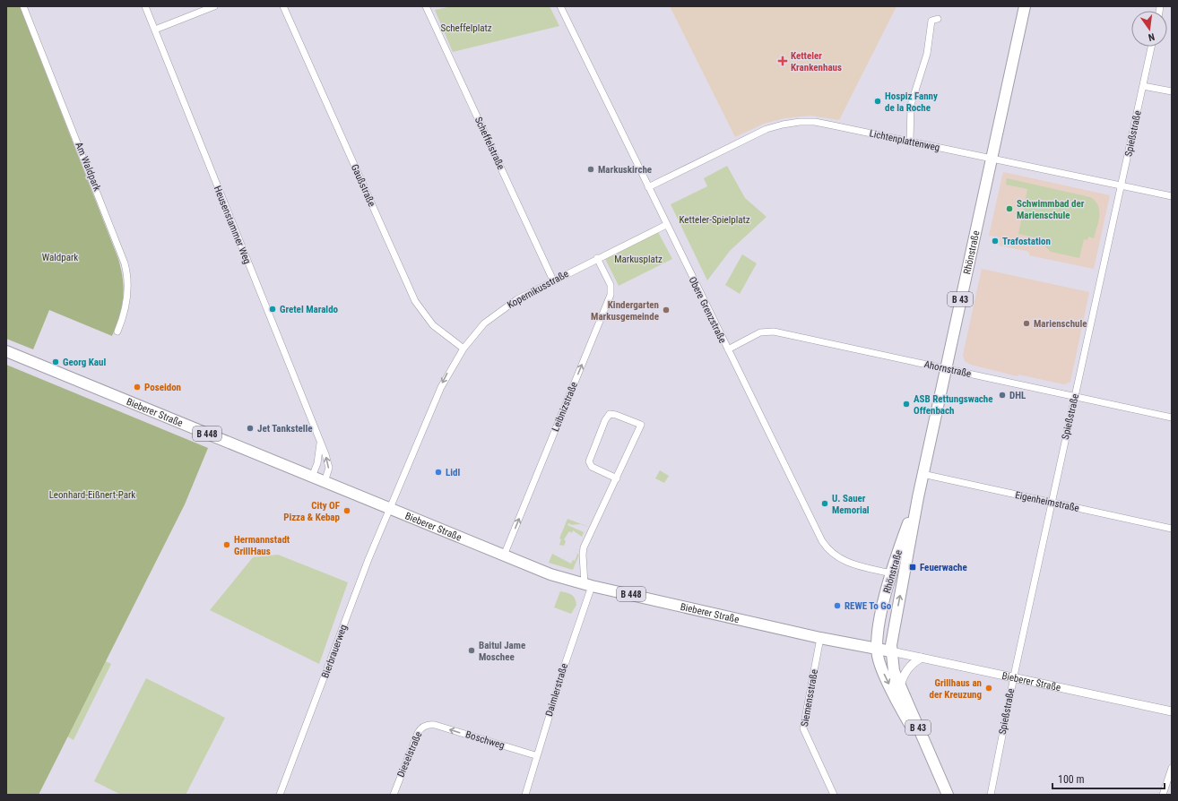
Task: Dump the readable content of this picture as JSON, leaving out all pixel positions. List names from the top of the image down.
{
  "streets": {
    "main road": [
      "Rhönstraße",
      "B 43",
      "Bieberer Straße",
      "B 448"
    ],
    "street": [
      "Spießstraße",
      "Lichtenplattenweg",
      "Scheffelstraße",
      "Am Waldpark",
      "Gaußstraße",
      "Heusenstammer Weg",
      "Kopernikusstraße",
      "Obere Grenzstraße",
      "Ahornstraße",
      "Leibnizstraße",
      "Eigenheimstraße",
      "Bierbrauerweg",
      "Daimlerstraße",
      "Siemensstraße",
      "Boschweg",
      "Dieselstraße"
    ]
  },
  "crossings": [
    ["Spießstraße", "Lichtenplattenweg"],
    ["Spießstraße", "Ahornstraße"],
    ["Spießstraße", "Bieberer Straße"],
    ["Spießstraße", "Eigenheimstraße"],
    ["Lichtenplattenweg", "Rhönstraße"],
    ["Lichtenplattenweg", "Obere Grenzstraße"],
    ["Scheffelstraße", "Kopernikusstraße"],
    ["Gaußstraße", "Kopernikusstraße"],
    ["Heusenstammer Weg", "Bieberer Straße"],
    ["Rhönstraße", "B 43"],
    ["Rhönstraße", "Obere Grenzstraße"],
    ["Rhönstraße", "Ahornstraße"],
    ["Rhönstraße", "Bieberer Straße"],
    ["Rhönstraße", "B 448"],
    ["Rhönstraße", "Eigenheimstraße"],
    ["Kopernikusstraße", "Obere Grenzstraße"],
    ["Kopernikusstraße", "Leibnizstraße"],
    ["Kopernikusstraße", "Bieberer Straße"],
    ["Kopernikusstraße", "Bierbrauerweg"],
    ["B 43", "Bieberer Straße"],
    ["B 43", "B 448"],
    ["Obere Grenzstraße", "Ahornstraße"],
    ["Leibnizstraße", "Bieberer Straße"],
    ["Bieberer Straße", "B 448"],
    ["Bieberer Straße", "Bierbrauerweg"],
    ["Bieberer Straße", "Daimlerstraße"],
    ["Bieberer Straße", "Siemensstraße"],
    ["Daimlerstraße", "Boschweg"],
    ["Boschweg", "Dieselstraße"]
  ],
  "one_way": ["Kopernikusstraße", "Leibnizstraße", "Boschweg"],
  "parks": [
    "Scheffelplatz",
    "Ketteler-Spielplatz",
    "Waldpark",
    "Markusplatz",
    "Leonhard-Eißnert-Park"
  ],
  "places": {
    "health": ["Ketteler Krankenhaus"],
    "other": [
      "Hospiz Fanny de la Roche",
      "Markuskirche",
      "Schwimmbad der Marienschule",
      "Trafostation",
      "Gretel Maraldo",
      "Kindergarten Markusgemeinde",
      "Marienschule",
      "Georg Kaul",
      "Poseidon",
      "DHL",
      "ASB Rettungswache Offenbach",
      "Jet Tankstelle",
      "Lidl",
      "U. Sauer Memorial",
      "City OF Pizza & Kebap",
      "Hermannstadt GrillHaus",
      "REWE To Go",
      "Baitul Jame Moschee",
      "Grillhaus an der Kreuzung"
    ],
    "transit": ["Feuerwache"]
  },
  "scale_bar": "100 m",
  "north": "bottom"
}
